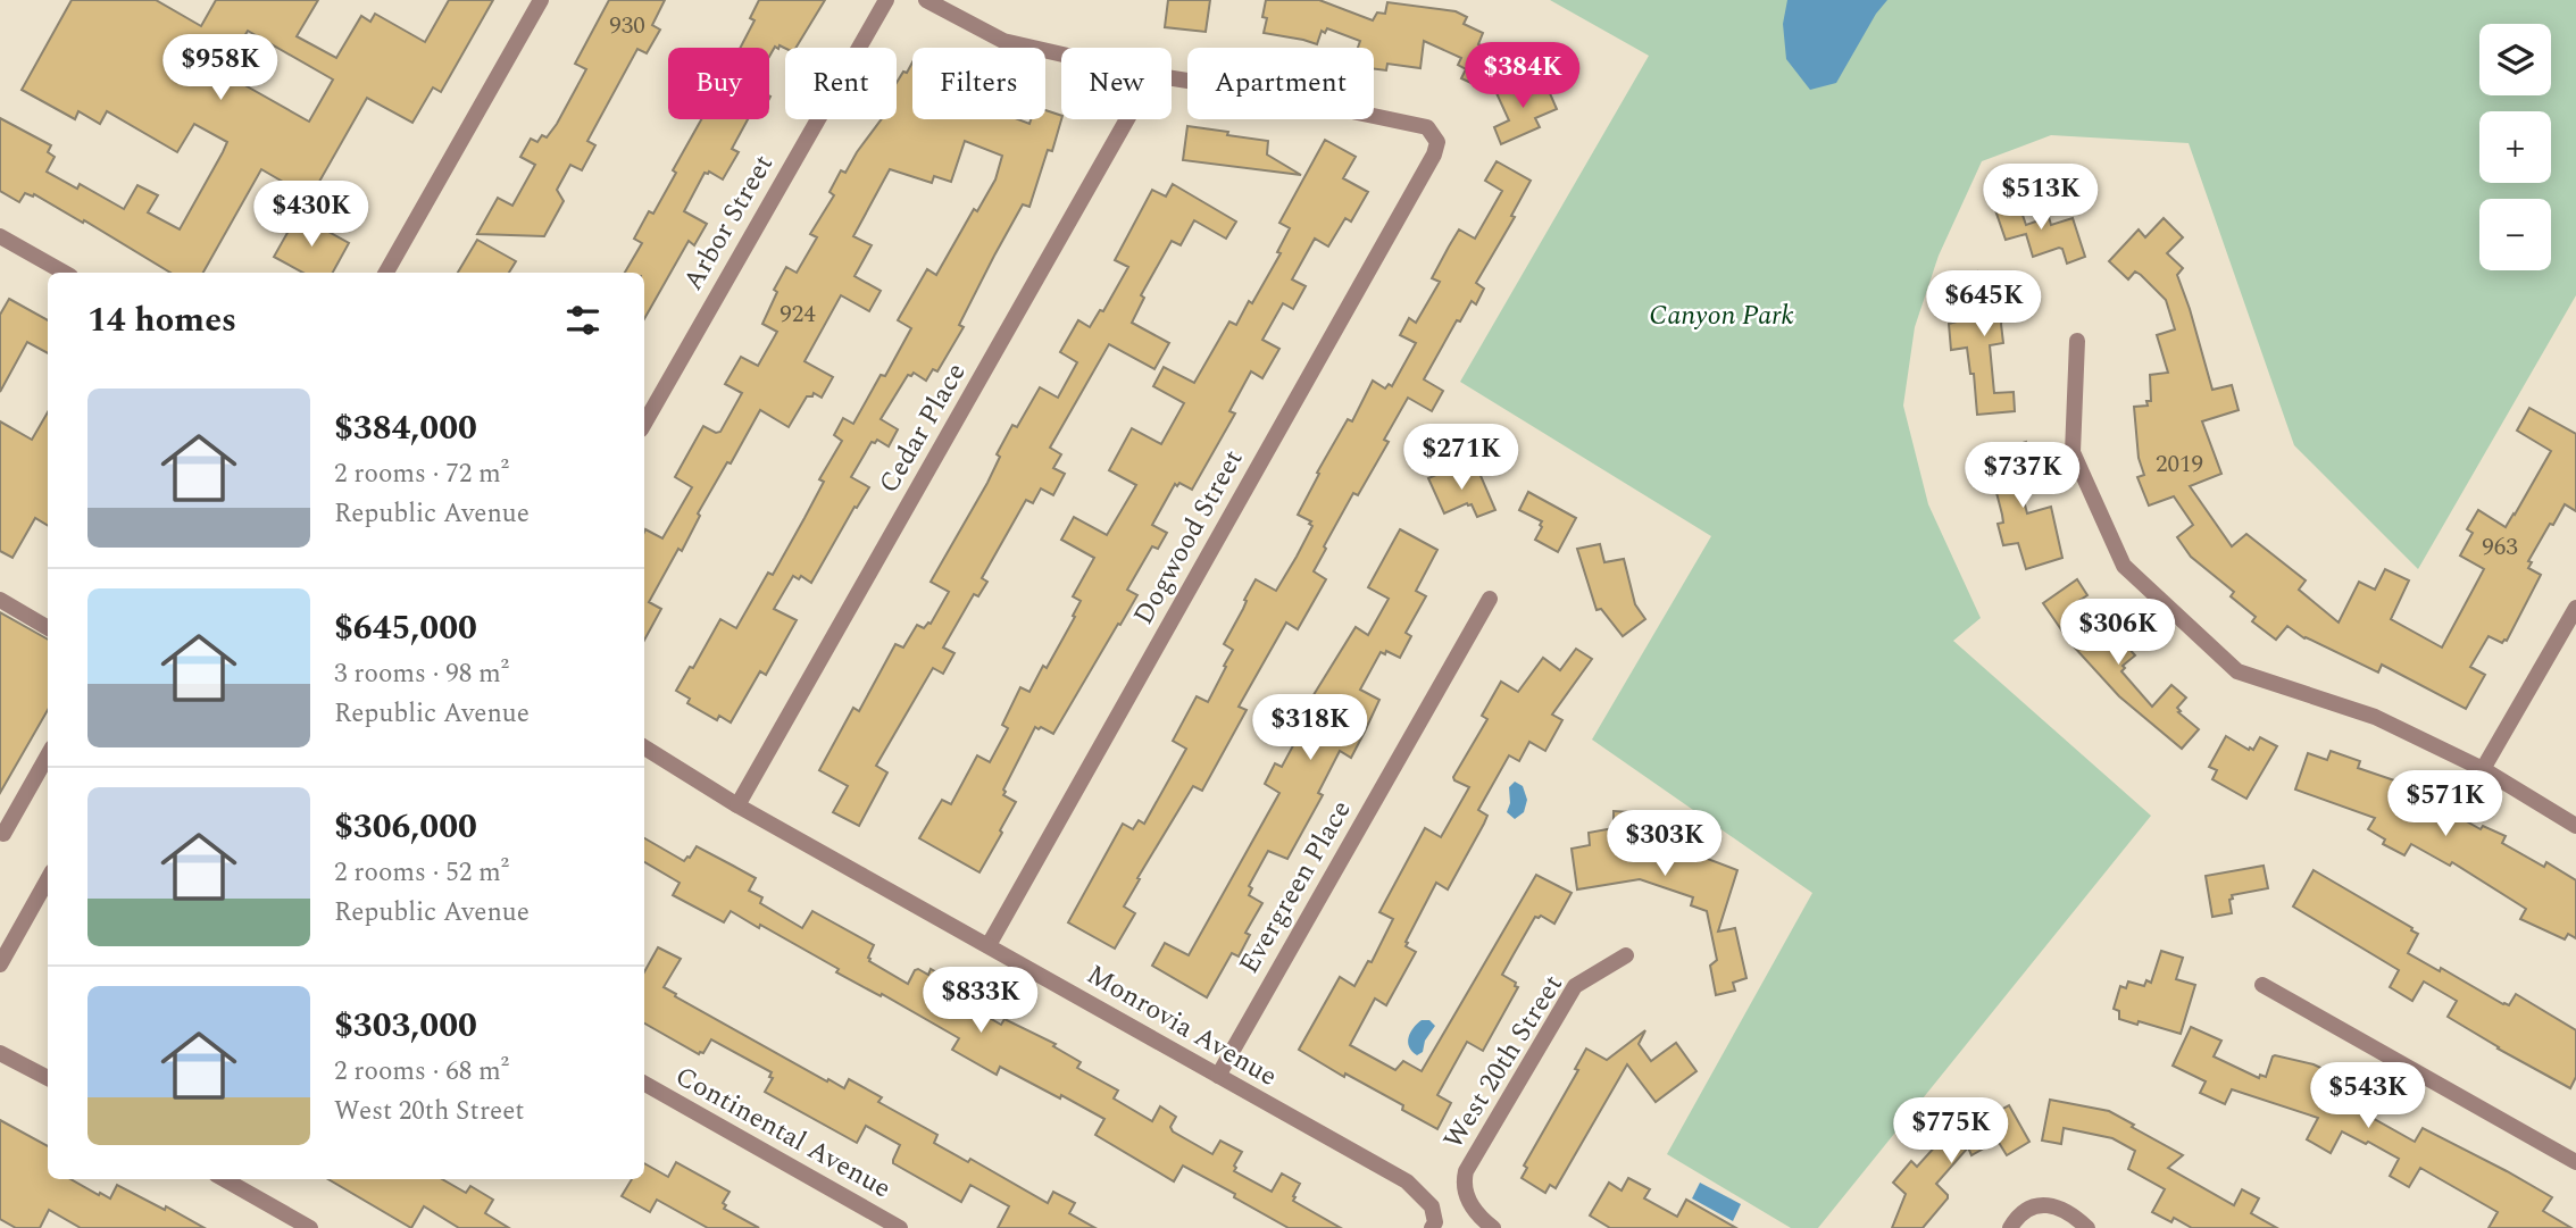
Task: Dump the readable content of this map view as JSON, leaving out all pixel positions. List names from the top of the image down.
{
  "streets": {
    "street": [
      "Arbor Street",
      "Cedar Place",
      "Dogwood Street",
      "Evergreen Place",
      "Monrovia Avenue",
      "West 20th Street",
      "Continental Avenue"
    ]
  },
  "crossings": [
    ["Cedar Place", "Monrovia Avenue"],
    ["Dogwood Street", "Monrovia Avenue"],
    ["Evergreen Place", "Monrovia Avenue"]
  ],
  "parks": ["Canyon Park"],
  "house_numbers": [
    "930",
    "924",
    "2019",
    "963"
  ],
  "page": {
    "map_buttons": ["+", "−"],
    "price": [
      "$958K",
      "$384K",
      "$513K",
      "$430K",
      "$645K",
      "$271K",
      "$737K",
      "$306K",
      "$318K",
      "$571K",
      "$303K",
      "$833K",
      "$543K",
      "$775K"
    ],
    "chip": [
      "Buy",
      "Rent",
      "Filters",
      "New",
      "Apartment"
    ],
    "heading": "14 homes",
    "list": [
      {
        "name": "$384,000",
        "note": "2 rooms · 72 m² · Republic Avenue"
      },
      {
        "name": "$645,000",
        "note": "3 rooms · 98 m² · Republic Avenue"
      },
      {
        "name": "$306,000",
        "note": "2 rooms · 52 m² · Republic Avenue"
      },
      {
        "name": "$303,000",
        "note": "2 rooms · 68 m² · West 20th Street"
      }
    ]
  }
}
